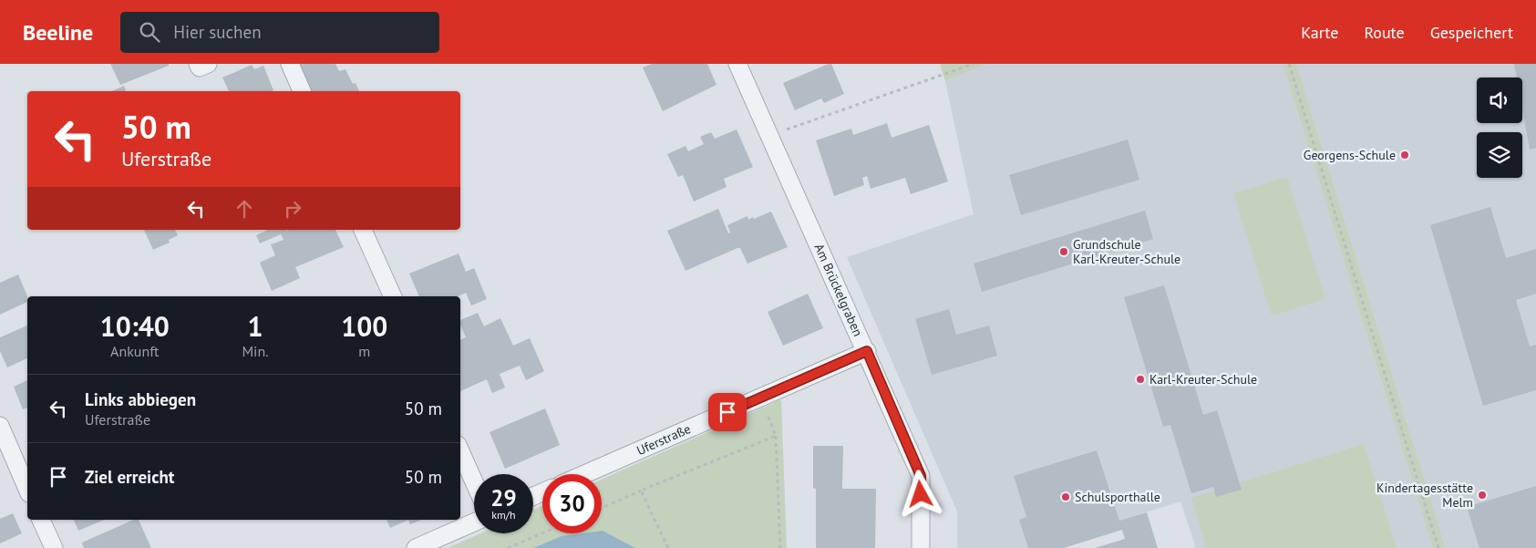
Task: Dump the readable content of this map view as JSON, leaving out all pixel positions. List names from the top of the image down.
{
  "streets": {
    "street": ["Am Brückelgraben", "Uferstraße"]
  },
  "crossings": [
    ["Am Brückelgraben", "Uferstraße"]
  ],
  "places": [
    "Georgens-Schule",
    "Grundschule Karl-Kreuter-Schule",
    "Karl-Kreuter-Schule",
    "Kindertagesstätte Melm",
    "Schulsporthalle"
  ],
  "page": {
    "header": "Beeline",
    "search": "Hier suchen",
    "nav": ["Karte", "Route", "Gespeichert"],
    "turn": ["50 m", "Uferstraße"],
    "eta": [
      "10:40",
      "Ankunft",
      "1",
      "Min.",
      "100",
      "m"
    ],
    "list": [
      {
        "name": "Links abbiegen",
        "note": "Uferstraße",
        "value": "50 m"
      },
      {
        "name": "Ziel erreicht",
        "value": "50 m"
      }
    ],
    "speed": "29 km/h",
    "limit": "30"
  }
}
